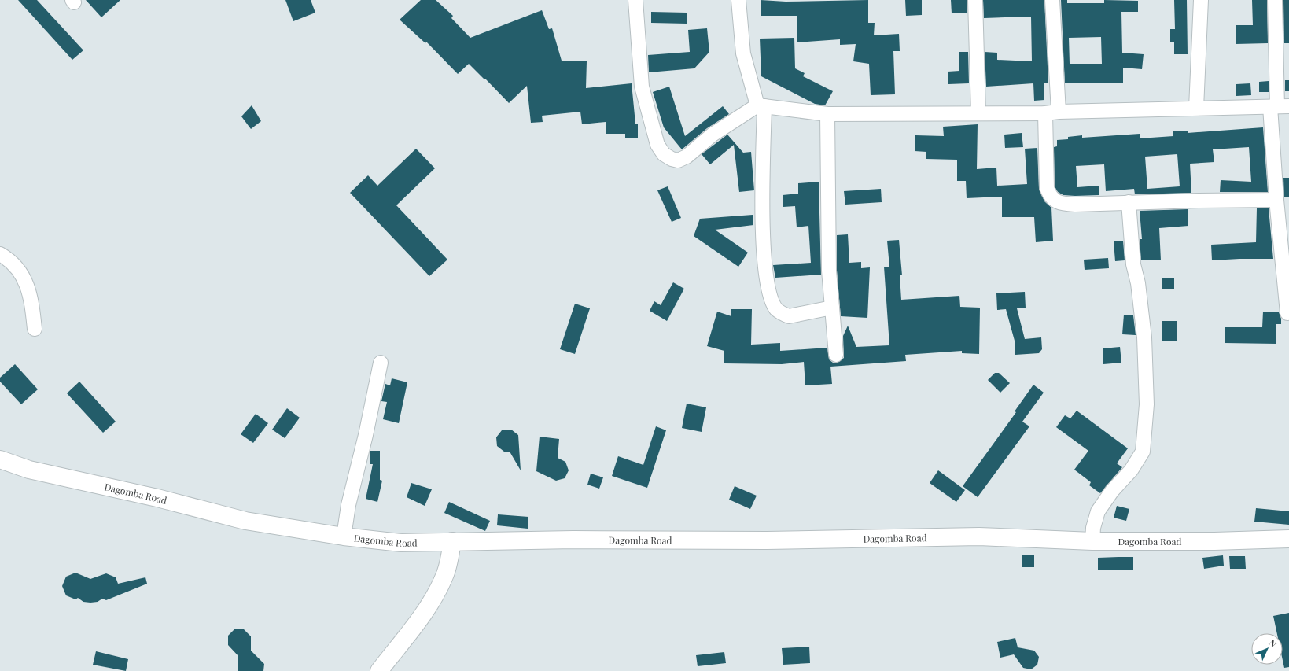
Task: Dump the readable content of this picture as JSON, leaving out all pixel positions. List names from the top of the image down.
{
  "streets": {
    "street": ["Dagomba Road"]
  },
  "north": "top right"
}
